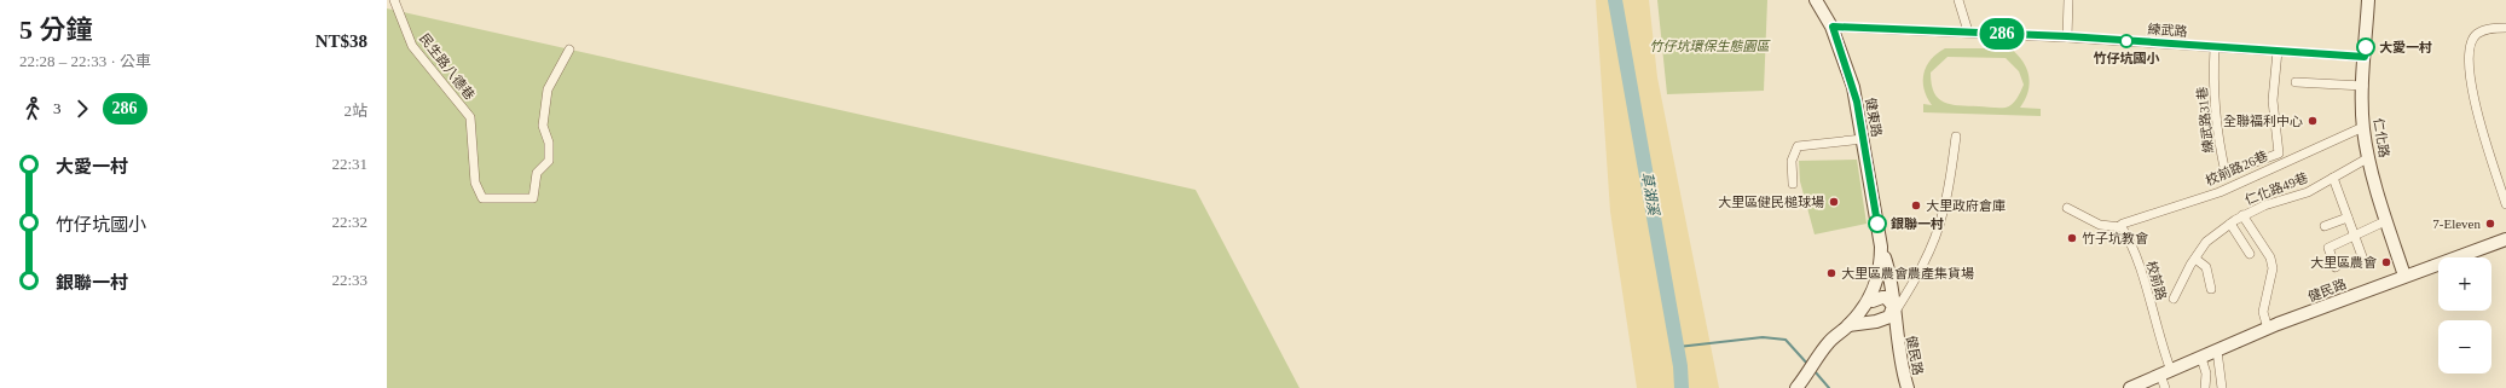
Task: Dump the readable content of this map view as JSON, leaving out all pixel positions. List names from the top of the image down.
{
  "streets": {
    "street": [
      "練武路",
      "民生路八德巷",
      "健東路",
      "練武路31巷",
      "仁化路",
      "校前路26巷",
      "仁化路49巷",
      "校前路",
      "健民路"
    ]
  },
  "crossings": [
    ["練武路", "健東路"],
    ["練武路", "練武路31巷"],
    ["練武路", "仁化路"],
    ["健東路", "健民路"],
    ["仁化路", "校前路26巷"],
    ["仁化路", "仁化路49巷"],
    ["仁化路", "健民路"],
    ["校前路26巷", "校前路"],
    ["仁化路49巷", "健民路"],
    ["校前路", "健民路"]
  ],
  "water": ["草湖溪"],
  "parks": ["竹仔坑環保生態園區"],
  "places": [
    "竹仔坑國小",
    "大愛一村",
    "全聯福利中心",
    "大里區健民槌球場",
    "大里政府倉庫",
    "銀聯一村",
    "7-Eleven",
    "竹子坑教會",
    "大里區農會",
    "大里區農會農產集貨場"
  ],
  "lines": ["bus line 286"],
  "page": {
    "heading": ["5 分鐘", "22:28 – 22:33 · 公車", "NT$38"],
    "on_map": "286",
    "legs": ["3", "286", "2站"],
    "list": [
      {
        "name": "大愛一村",
        "value": "22:31"
      },
      {
        "name": "竹仔坑國小",
        "value": "22:32"
      },
      {
        "name": "銀聯一村",
        "value": "22:33"
      }
    ],
    "map_buttons": ["+", "−"]
  }
}
